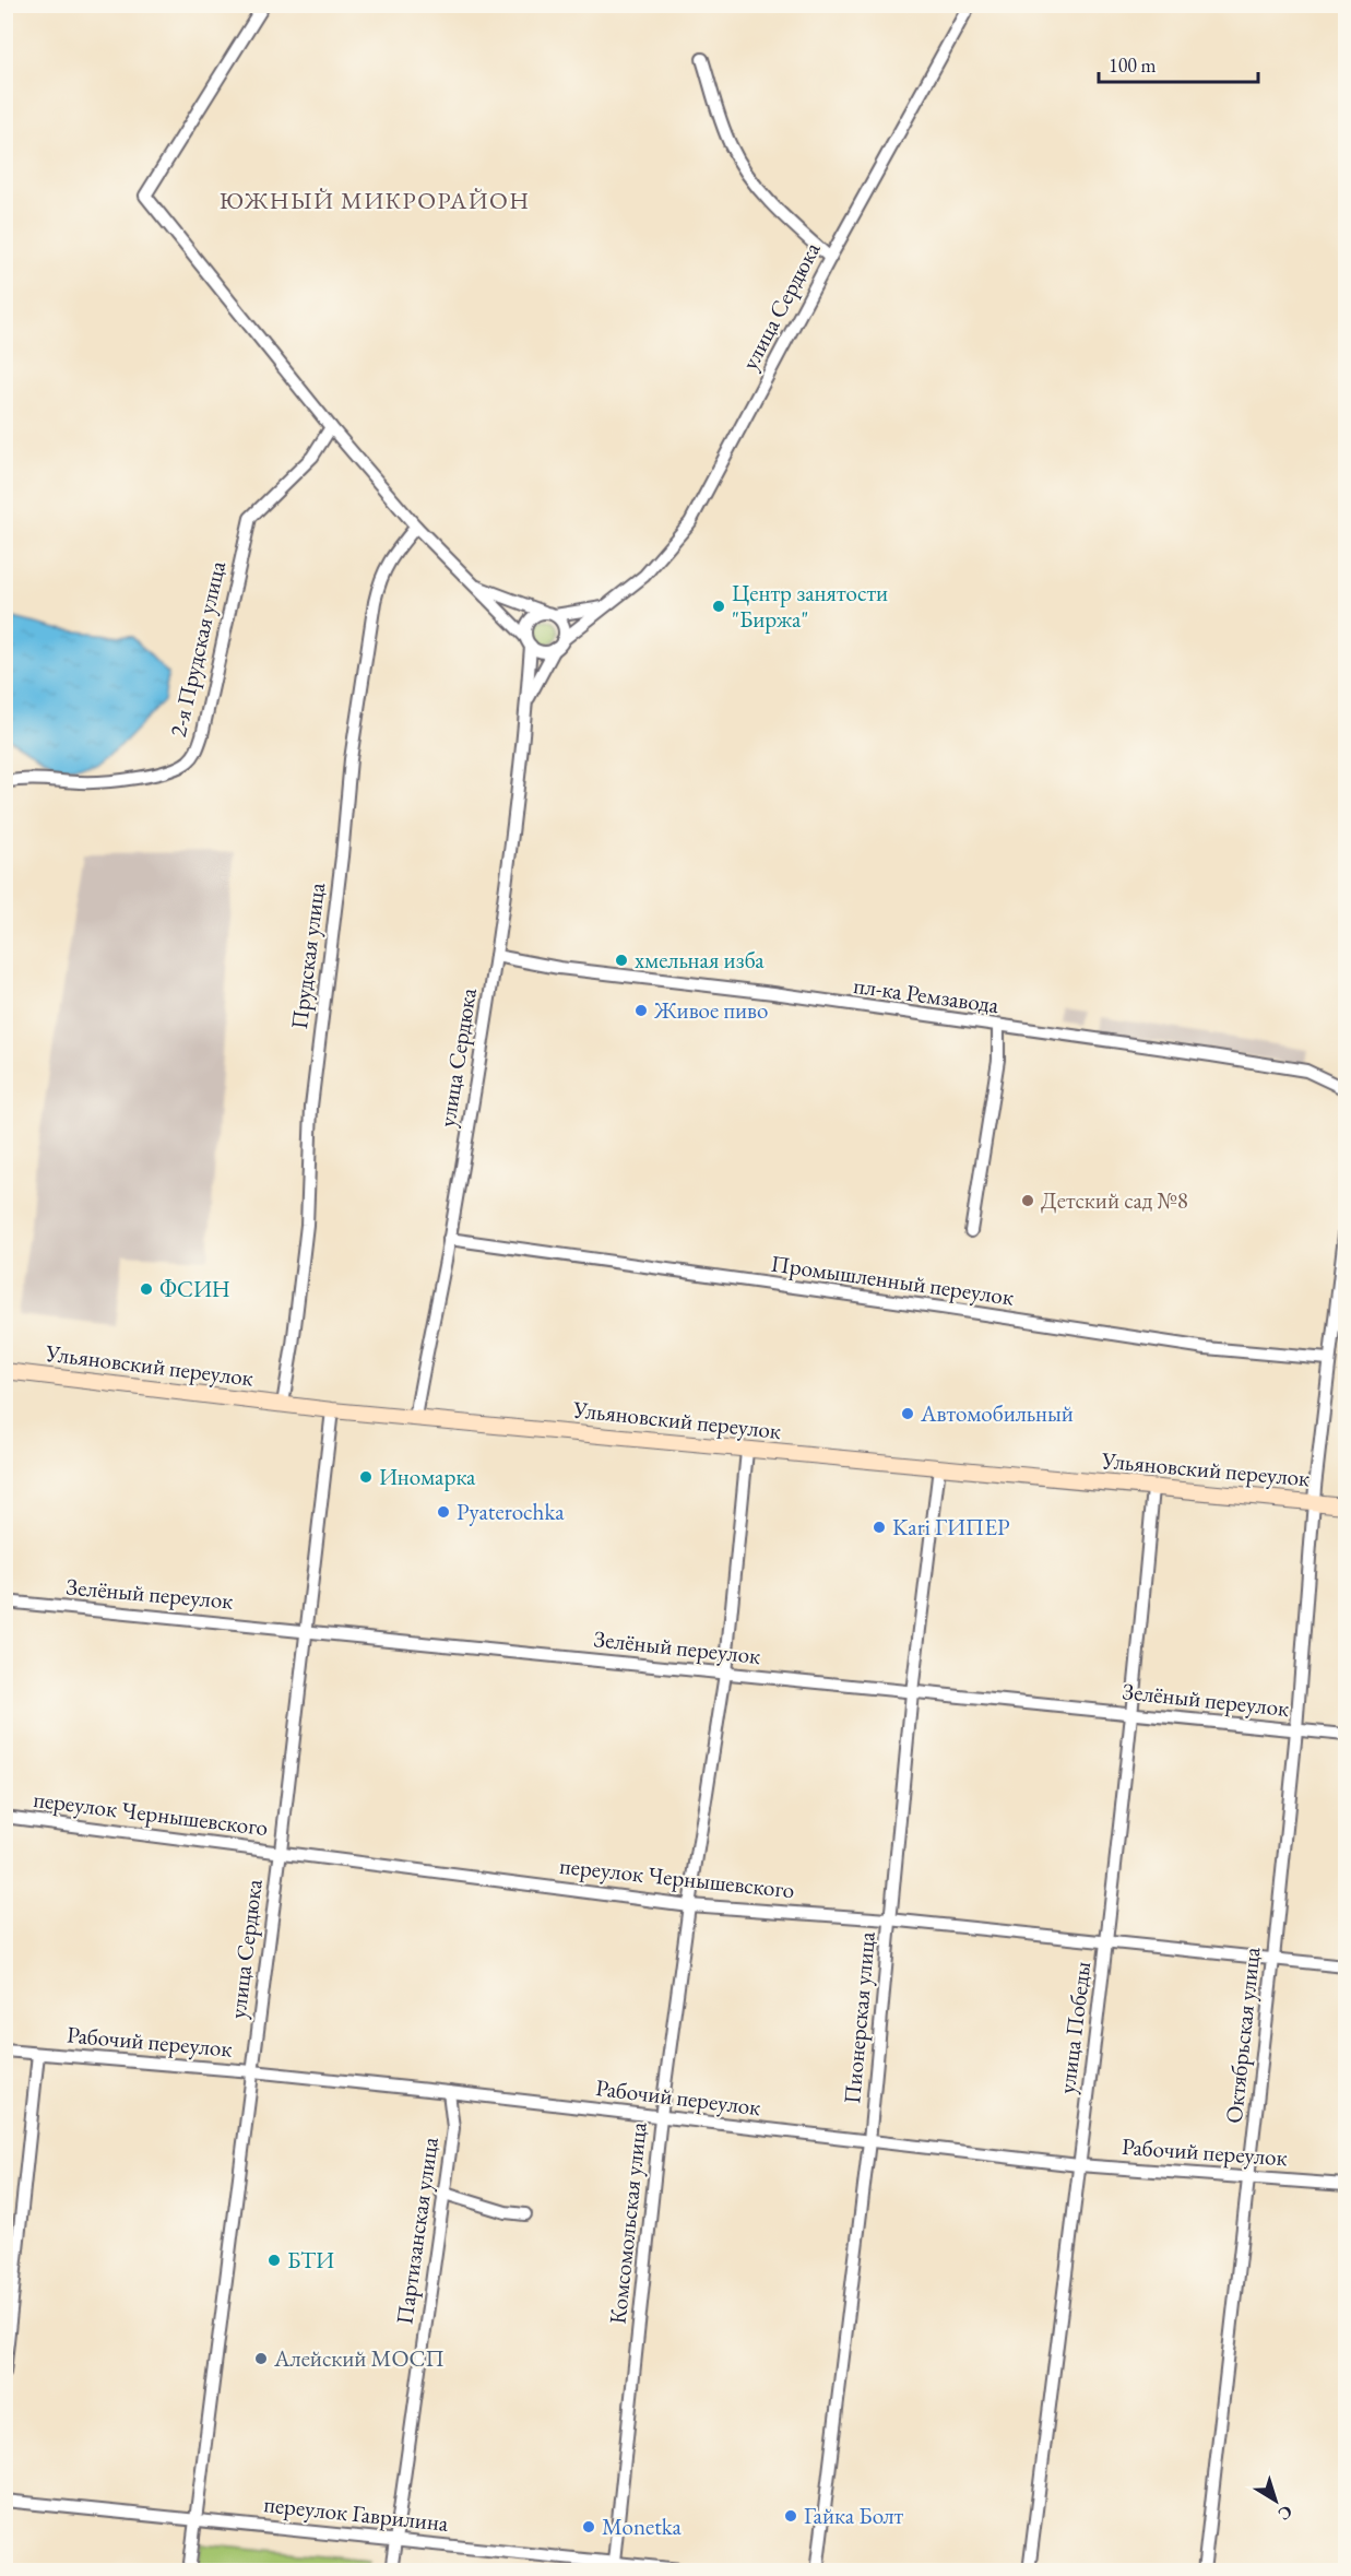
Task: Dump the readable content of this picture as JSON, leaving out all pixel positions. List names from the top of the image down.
{
  "streets": {
    "main road": ["Ульяновский переулок"],
    "street": [
      "улица Сердюка",
      "2-я Прудская улица",
      "Прудская улица",
      "пл-ка Ремзавода",
      "Промышленный переулок",
      "Зелёный переулок",
      "переулок Чернышевского",
      "Пионерская улица",
      "улица Победы",
      "Октябрьская улица",
      "Рабочий переулок",
      "Комсомольская улица",
      "Партизанская улица",
      "переулок Гаврилина"
    ]
  },
  "crossings": [
    ["улица Сердюка", "пл-ка Ремзавода"],
    ["улица Сердюка", "Промышленный переулок"],
    ["улица Сердюка", "Ульяновский переулок"],
    ["улица Сердюка", "Зелёный переулок"],
    ["улица Сердюка", "переулок Чернышевского"],
    ["улица Сердюка", "Рабочий переулок"],
    ["улица Сердюка", "переулок Гаврилина"],
    ["Прудская улица", "Ульяновский переулок"],
    ["Промышленный переулок", "Октябрьская улица"],
    ["Ульяновский переулок", "Пионерская улица"],
    ["Ульяновский переулок", "улица Победы"],
    ["Ульяновский переулок", "Октябрьская улица"],
    ["Ульяновский переулок", "Комсомольская улица"],
    ["Зелёный переулок", "Пионерская улица"],
    ["Зелёный переулок", "улица Победы"],
    ["Зелёный переулок", "Октябрьская улица"],
    ["Зелёный переулок", "Комсомольская улица"],
    ["переулок Чернышевского", "Пионерская улица"],
    ["переулок Чернышевского", "улица Победы"],
    ["переулок Чернышевского", "Октябрьская улица"],
    ["переулок Чернышевского", "Комсомольская улица"],
    ["Пионерская улица", "Рабочий переулок"],
    ["улица Победы", "Рабочий переулок"],
    ["Октябрьская улица", "Рабочий переулок"],
    ["Рабочий переулок", "Комсомольская улица"],
    ["Рабочий переулок", "Партизанская улица"],
    ["Комсомольская улица", "переулок Гаврилина"],
    ["Партизанская улица", "переулок Гаврилина"]
  ],
  "districts": ["ЮЖНЫЙ МИКРОРАЙОН"],
  "places": [
    "Центр занятости \"Биржа\"",
    "хмельная изба",
    "Живое пиво",
    "Детский сад №8",
    "ФСИН",
    "Автомобильный",
    "Иномарка",
    "Pyaterochka",
    "Kari ГИПЕР",
    "БТИ",
    "Алейский МОСП",
    "Гайка Болт",
    "Monetka"
  ],
  "scale_bar": "100 m",
  "north": "bottom right"
}
